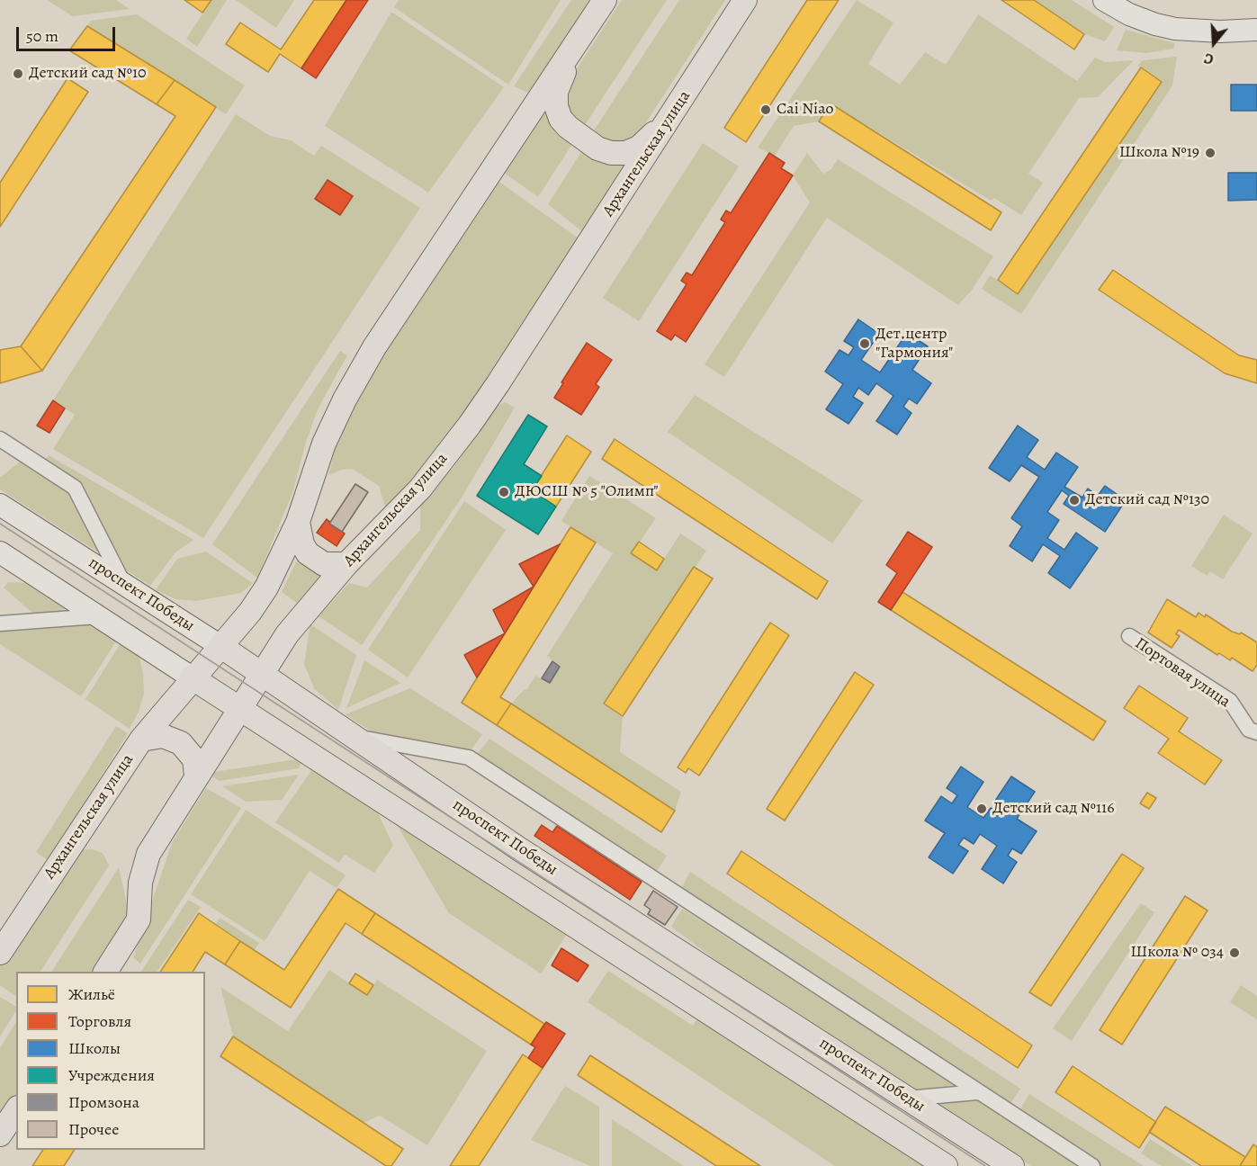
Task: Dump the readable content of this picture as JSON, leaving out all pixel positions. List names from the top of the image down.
{
  "streets": {
    "main road": ["Архангельская улица", "проспект Победы"],
    "street": ["Портовая улица"]
  },
  "crossings": [
    ["Архангельская улица", "проспект Победы"]
  ],
  "places": [
    "Детский сад №10",
    "Cai Niao",
    "Школа №19",
    "Дет.центр \"Гармония\"",
    "ДЮСШ № 5 \"Олимп\"",
    "Детский сад №130",
    "Детский сад №116",
    "Школа № 034"
  ],
  "legend": [
    "Жильё",
    "Торговля",
    "Школы",
    "Учреждения",
    "Промзона",
    "Прочее"
  ],
  "scale_bar": "50 m",
  "north": "bottom"
}
